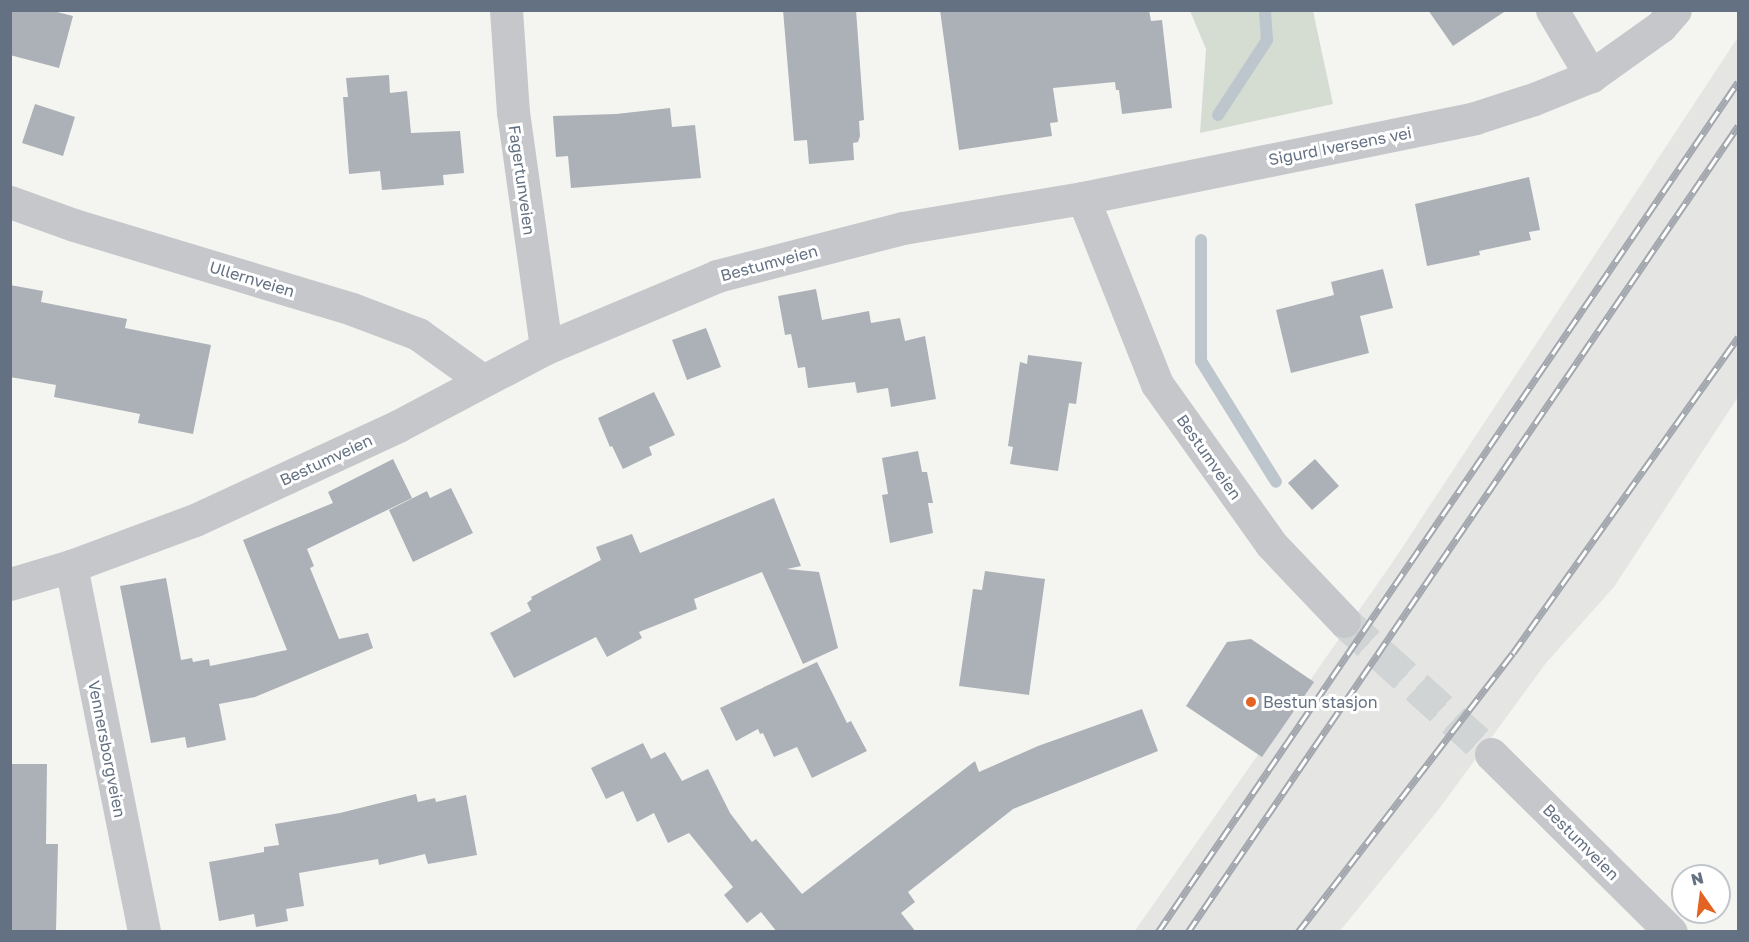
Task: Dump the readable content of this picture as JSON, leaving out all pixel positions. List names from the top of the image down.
{
  "streets": {
    "street": [
      "Sigurd Iversens vei",
      "Fagertunveien",
      "Bestumveien",
      "Ullernveien",
      "Vennersborgveien"
    ]
  },
  "crossings": [
    ["Sigurd Iversens vei", "Bestumveien"],
    ["Fagertunveien", "Bestumveien"],
    ["Bestumveien", "Ullernveien"],
    ["Bestumveien", "Vennersborgveien"]
  ],
  "places": ["Bestun stasjon"],
  "north": "top"
}
